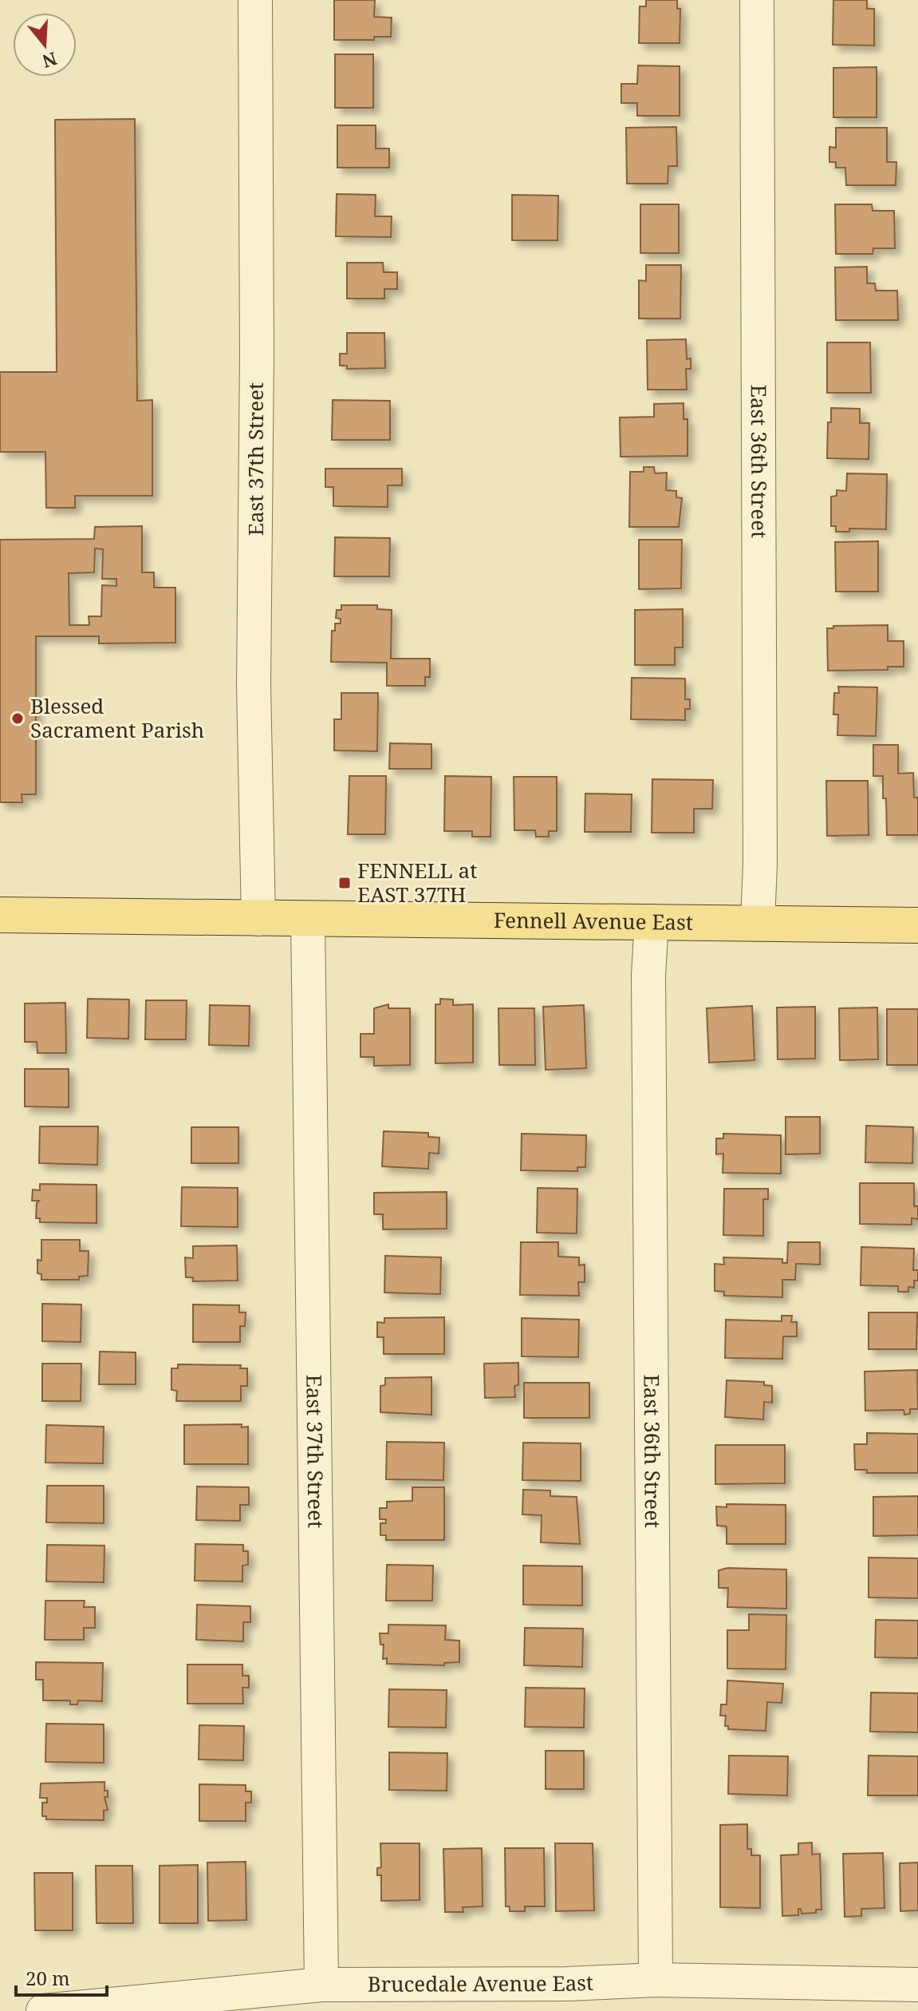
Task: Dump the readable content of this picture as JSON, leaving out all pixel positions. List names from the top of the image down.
{
  "streets": {
    "main road": ["Fennell Avenue East"],
    "street": ["East 37th Street", "East 36th Street", "Brucedale Avenue East"]
  },
  "crossings": [
    ["East 37th Street", "Fennell Avenue East"],
    ["East 37th Street", "Brucedale Avenue East"],
    ["East 36th Street", "Fennell Avenue East"],
    ["East 36th Street", "Brucedale Avenue East"]
  ],
  "places": {
    "other": ["Blessed Sacrament Parish"],
    "transit": ["FENNELL at EAST 37TH"]
  },
  "scale_bar": "20 m",
  "north": "bottom"
}
